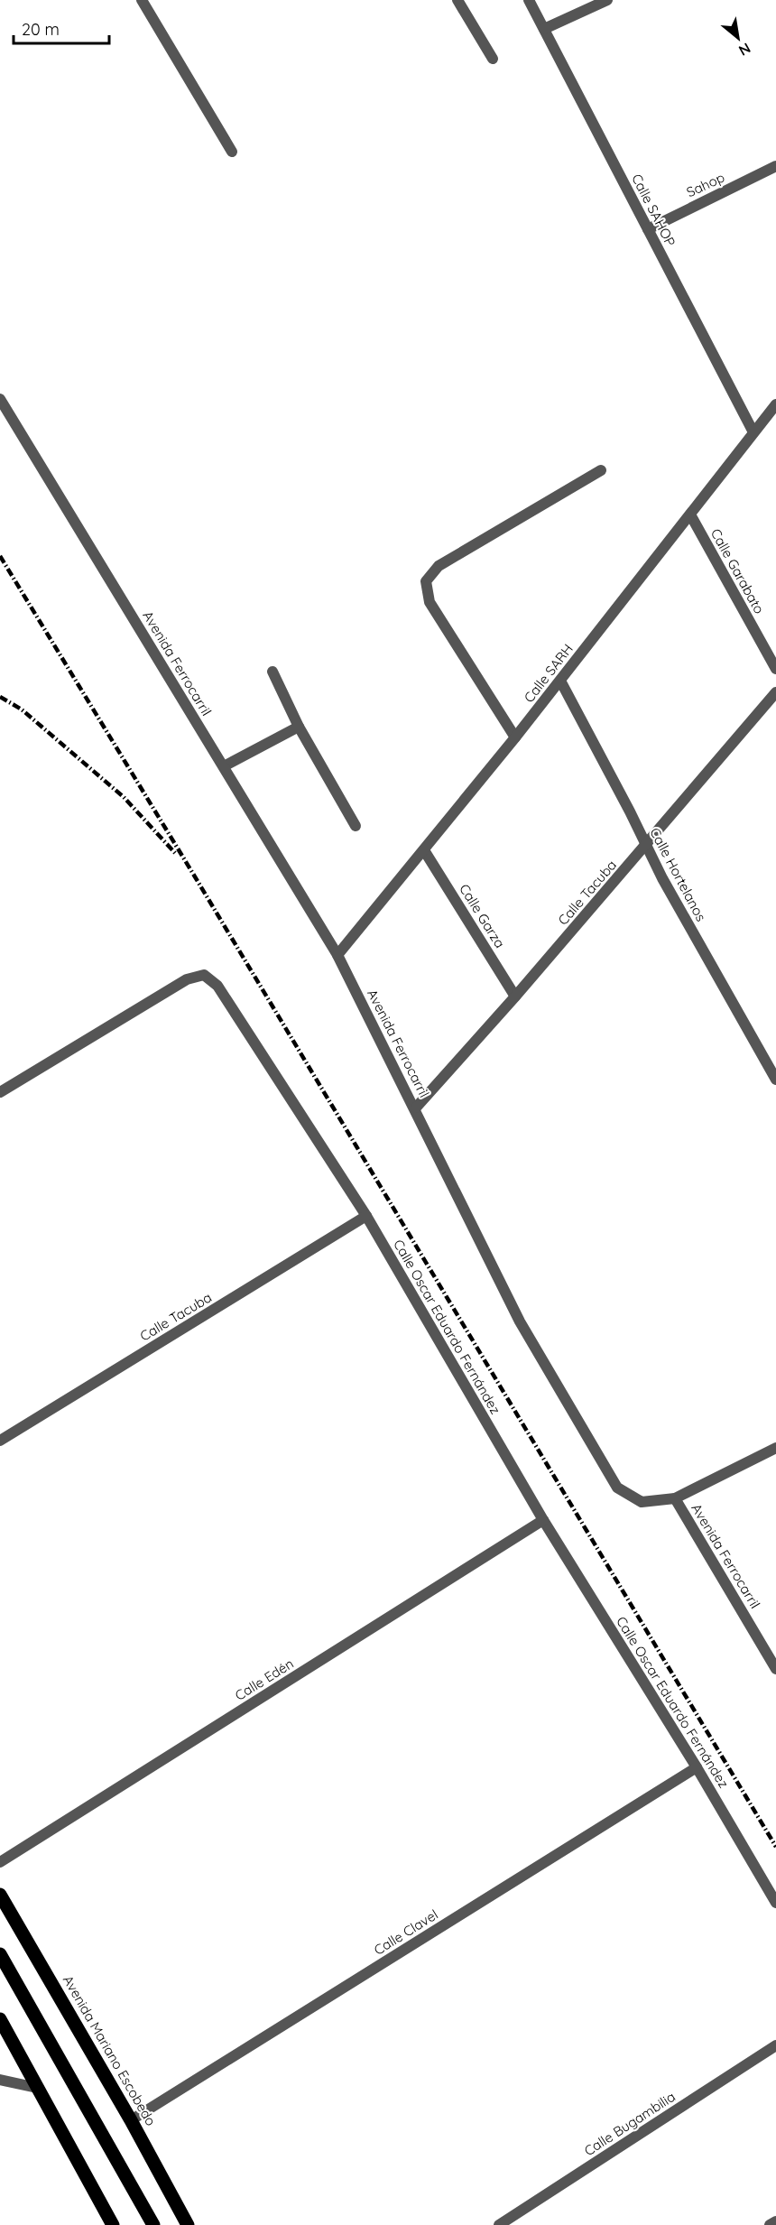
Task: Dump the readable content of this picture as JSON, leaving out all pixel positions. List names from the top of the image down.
{
  "streets": {
    "main road": ["Avenida Mariano Escobedo"],
    "street": [
      "Sahop",
      "Calle SAHOP",
      "Calle Garabato",
      "Avenida Ferrocarril",
      "Calle SARH",
      "Calle Hortelanos",
      "Calle Tacuba",
      "Calle Garza",
      "Calle Oscar Eduardo Fernández",
      "Calle Edén",
      "Calle Clavel",
      "Calle Bugambilia"
    ]
  },
  "crossings": [
    ["Sahop", "Calle SAHOP"],
    ["Calle SAHOP", "Calle SARH"],
    ["Calle Garabato", "Calle SARH"],
    ["Avenida Ferrocarril", "Calle SARH"],
    ["Avenida Ferrocarril", "Calle Tacuba"],
    ["Calle SARH", "Calle Hortelanos"],
    ["Calle SARH", "Calle Garza"],
    ["Calle Hortelanos", "Calle Tacuba"],
    ["Calle Tacuba", "Calle Garza"],
    ["Calle Tacuba", "Calle Oscar Eduardo Fernández"],
    ["Calle Oscar Eduardo Fernández", "Calle Edén"],
    ["Calle Oscar Eduardo Fernández", "Calle Clavel"],
    ["Calle Clavel", "Avenida Mariano Escobedo"]
  ],
  "scale_bar": "20 m",
  "north": "bottom right"
}
